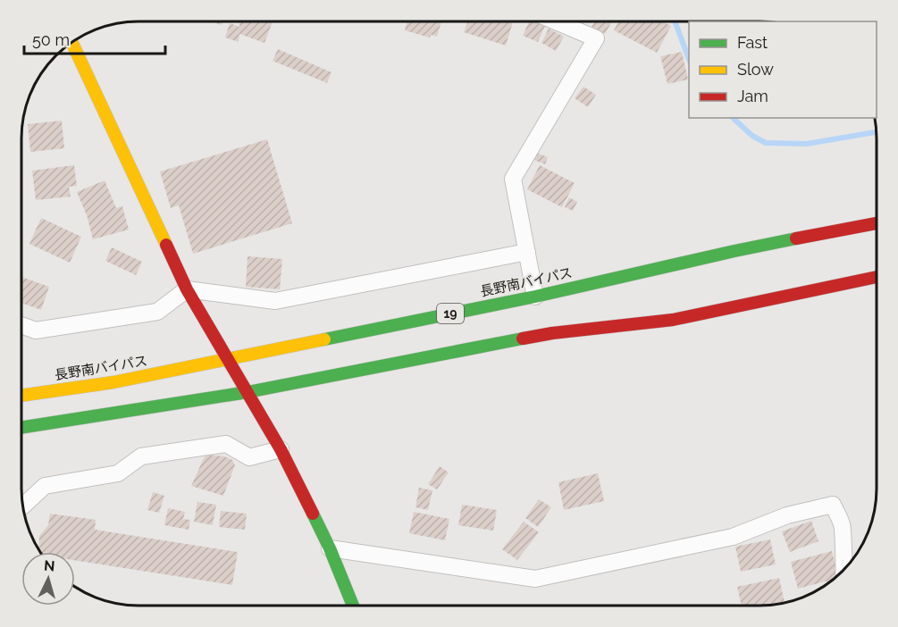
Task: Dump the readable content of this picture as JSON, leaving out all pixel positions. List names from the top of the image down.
{
  "streets": {
    "main road": ["長野南バイパス", "19"]
  },
  "legend": ["Fast", "Slow", "Jam"],
  "scale_bar": "50 m",
  "north": "top"
}
